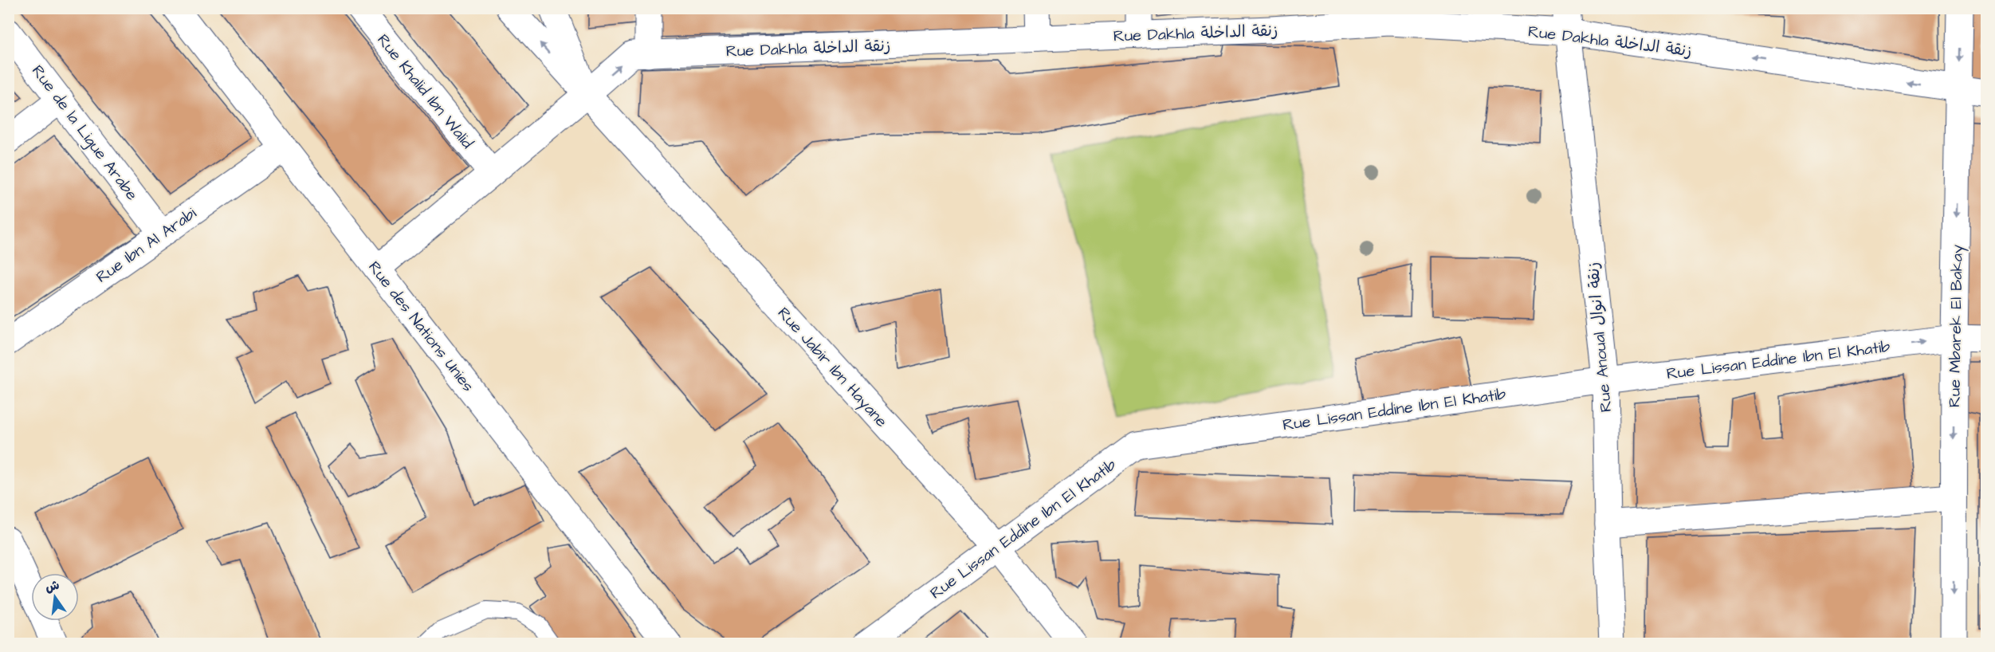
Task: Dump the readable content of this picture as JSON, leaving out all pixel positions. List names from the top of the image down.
{
  "streets": {
    "street": [
      "Rue Dakhla زنقة الداخلة",
      "Rue Khalid Ibn Walid",
      "Rue de la Ligue Arabe",
      "Rue Ibn Al Arabi",
      "Rue des Nations Unies",
      "Rue Mbarek El Bakay",
      "Rue Anoual زنقة انوال",
      "Rue Lissan Eddine Ibn El Khatib",
      "Rue Jabir Ibn Hayane"
    ]
  },
  "crossings": [
    ["Rue Dakhla زنقة الداخلة", "Rue Khalid Ibn Walid"],
    ["Rue Dakhla زنقة الداخلة", "Rue des Nations Unies"],
    ["Rue Dakhla زنقة الداخلة", "Rue Mbarek El Bakay"],
    ["Rue Dakhla زنقة الداخلة", "Rue Anoual زنقة انوال"],
    ["Rue Dakhla زنقة الداخلة", "Rue Jabir Ibn Hayane"],
    ["Rue de la Ligue Arabe", "Rue Ibn Al Arabi"],
    ["Rue Ibn Al Arabi", "Rue des Nations Unies"],
    ["Rue Mbarek El Bakay", "Rue Lissan Eddine Ibn El Khatib"],
    ["Rue Anoual زنقة انوال", "Rue Lissan Eddine Ibn El Khatib"],
    ["Rue Lissan Eddine Ibn El Khatib", "Rue Jabir Ibn Hayane"]
  ],
  "one_way": ["Rue Mbarek El Bakay"],
  "north": "top"
}
